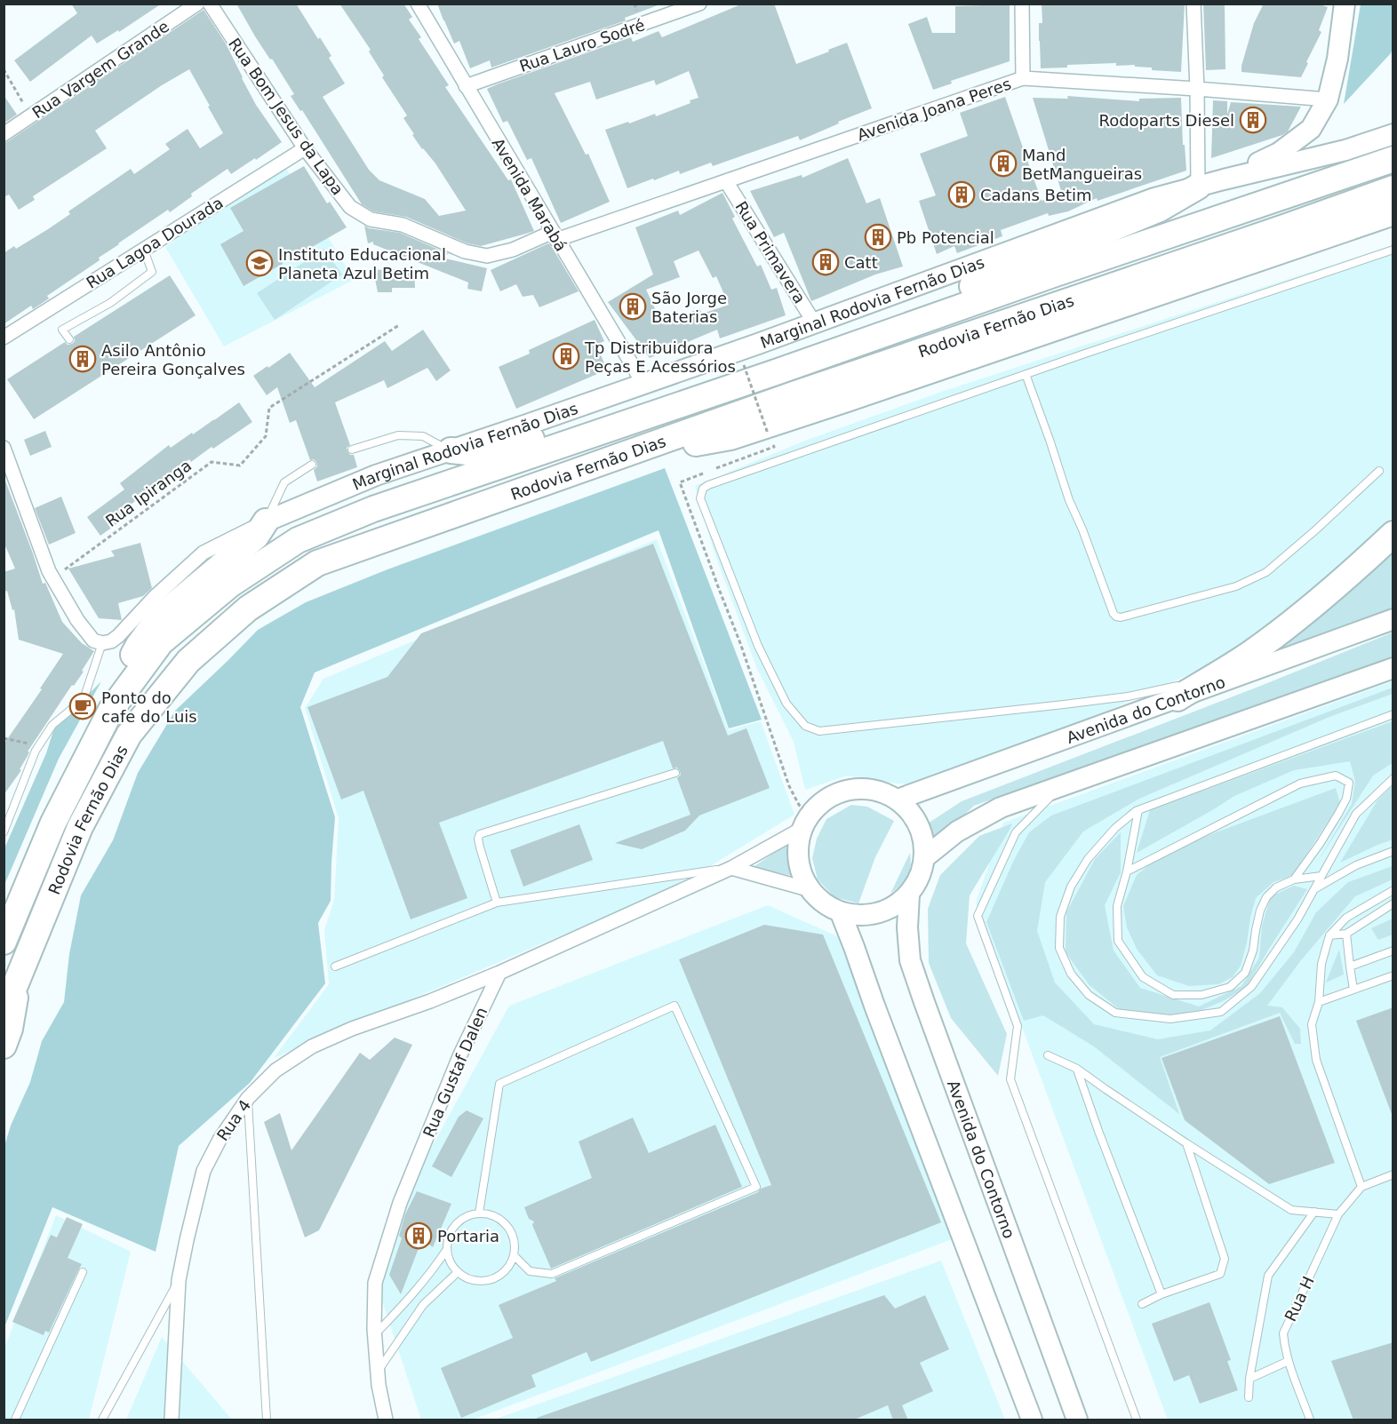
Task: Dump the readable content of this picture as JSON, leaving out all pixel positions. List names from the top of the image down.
{
  "streets": {
    "highway": ["Rodovia Fernão Dias"],
    "main road": ["Marginal Rodovia Fernão Dias", "Avenida do Contorno"],
    "street": [
      "Rua Lauro Sodré",
      "Rua Vargem Grande",
      "Avenida Joana Peres",
      "Rua Bom Jesus da Lapa",
      "Avenida Marabá",
      "Rua Lagoa Dourada",
      "Rua Primavera",
      "Rua Gustaf Dalen",
      "Rua 4"
    ],
    "lane": ["Rua H"],
    "path": ["Rua Ipiranga"]
  },
  "crossings": [
    ["Rua Lauro Sodré", "Avenida Marabá"],
    ["Avenida Joana Peres", "Rua Bom Jesus da Lapa"],
    ["Avenida Joana Peres", "Avenida Marabá"],
    ["Avenida Joana Peres", "Rua Primavera"],
    ["Rua Bom Jesus da Lapa", "Avenida Marabá"],
    ["Rua Bom Jesus da Lapa", "Rua Lagoa Dourada"],
    ["Avenida Marabá", "Marginal Rodovia Fernão Dias"],
    ["Rua Primavera", "Marginal Rodovia Fernão Dias"],
    ["Rua Gustaf Dalen", "Rua 4"]
  ],
  "places": {
    "building": [
      "Rodoparts Diesel",
      "Mand BetMangueiras",
      "Cadans Betim",
      "Pb Potencial",
      "Catt",
      "São Jorge Baterias",
      "Tp Distribuidora Peças E Acessórios",
      "Asilo Antônio Pereira Gonçalves",
      "Portaria"
    ],
    "school or university": ["Instituto Educacional Planeta Azul Betim"],
    "cafe": ["Ponto do cafe do Luis"]
  }
}
